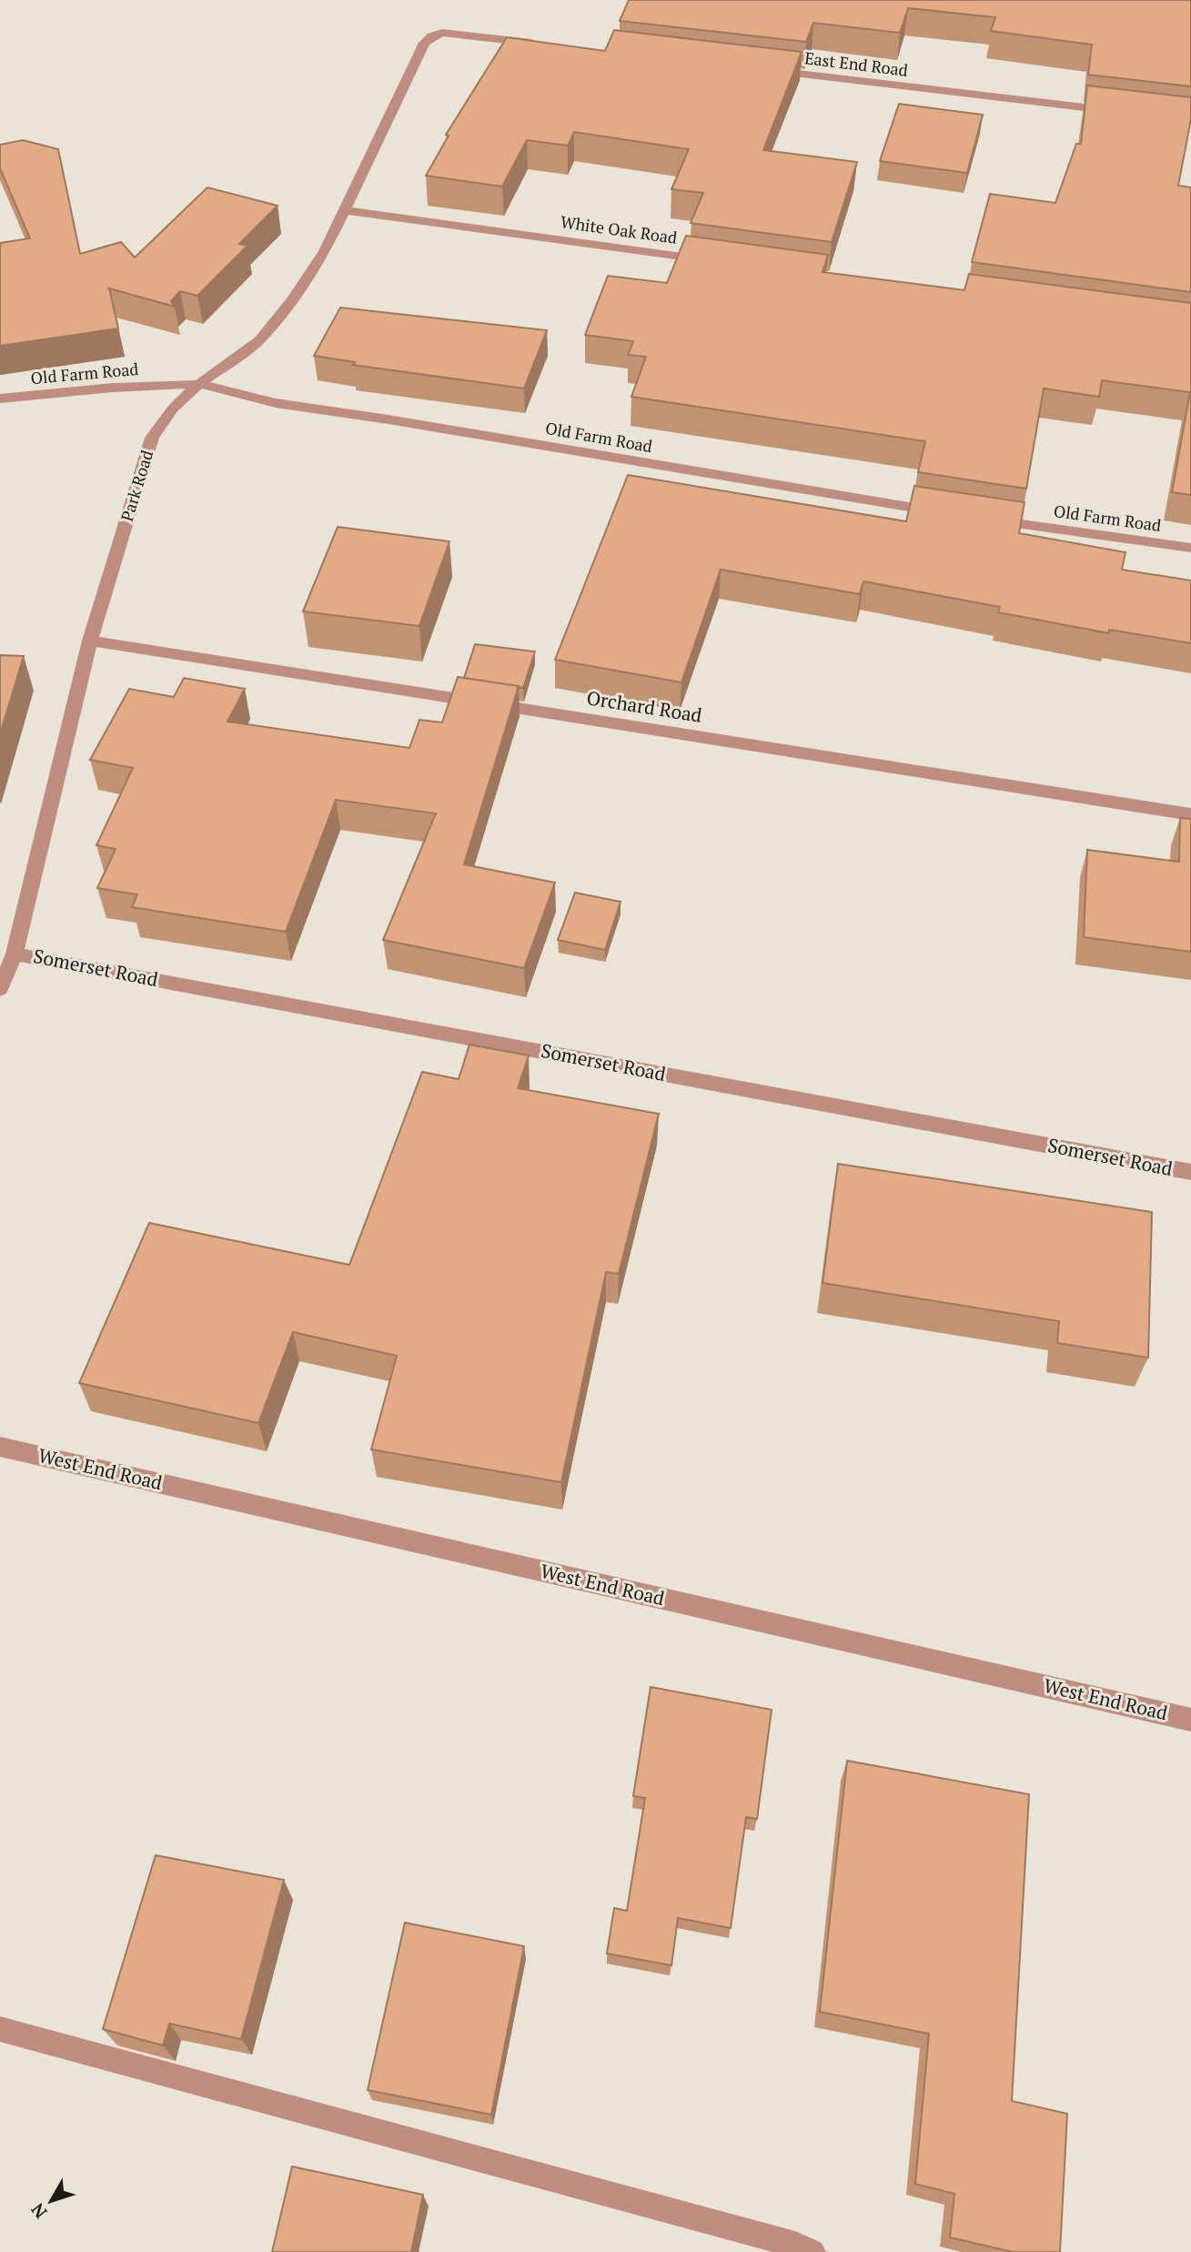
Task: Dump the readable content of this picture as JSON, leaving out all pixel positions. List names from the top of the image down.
{
  "streets": {
    "street": [
      "East End Road",
      "White Oak Road",
      "Old Farm Road",
      "Park Road",
      "Orchard Road",
      "Somerset Road",
      "West End Road"
    ]
  },
  "crossings": [
    ["White Oak Road", "Park Road"],
    ["Old Farm Road", "Park Road"],
    ["Park Road", "Orchard Road"],
    ["Park Road", "Somerset Road"]
  ],
  "north": "bottom left"
}
